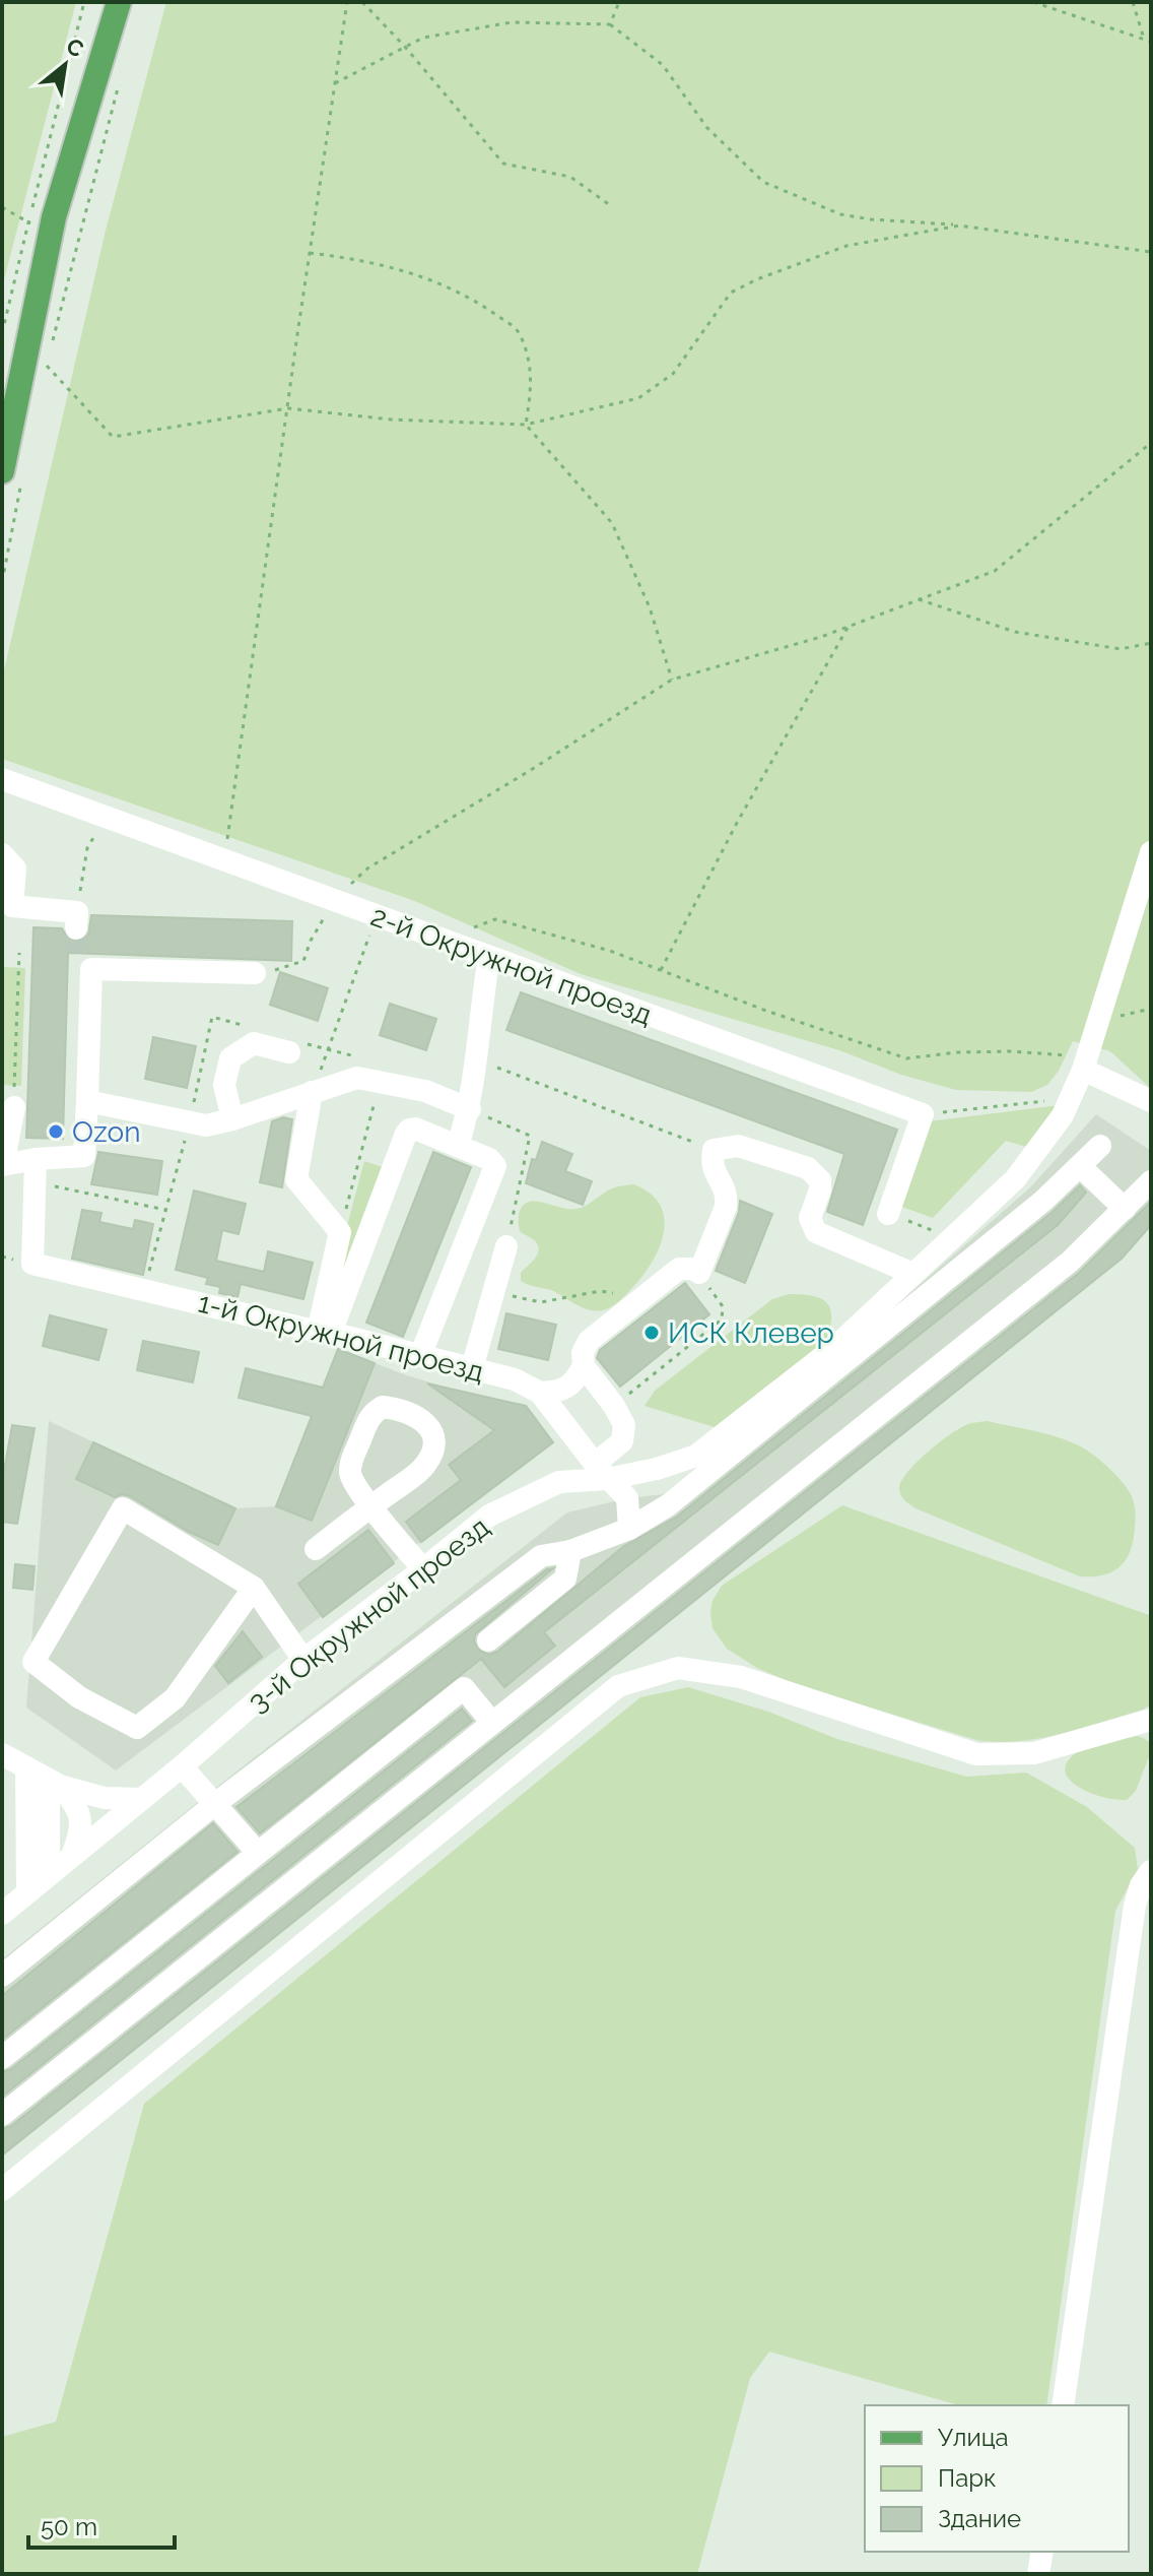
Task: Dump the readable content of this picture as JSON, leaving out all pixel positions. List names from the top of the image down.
{
  "streets": {
    "street": ["2-й Окружной проезд", "1-й Окружной проезд", "3-й Окружной проезд"]
  },
  "crossings": [
    ["1-й Окружной проезд", "3-й Окружной проезд"]
  ],
  "places": ["Ozon", "ИСК Клевер"],
  "legend": ["Улица", "Парк", "Здание"],
  "scale_bar": "50 m",
  "north": "top right"
}
